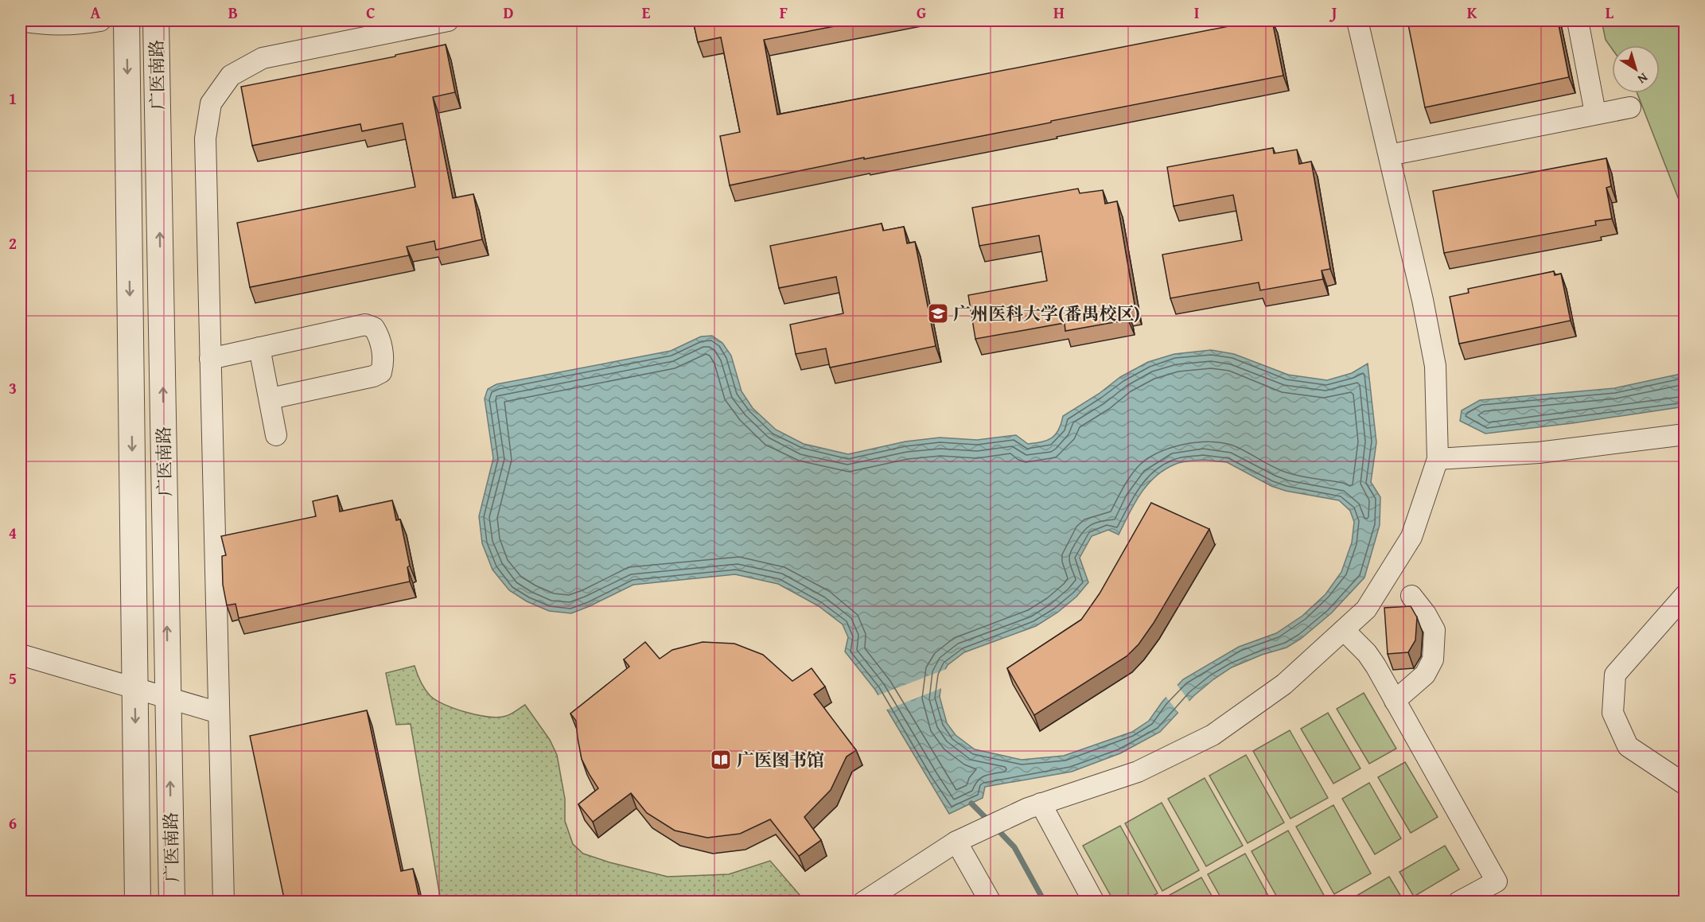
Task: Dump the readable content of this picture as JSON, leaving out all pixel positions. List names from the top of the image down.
{
  "streets": {
    "street": ["广医南路"]
  },
  "places": {
    "school or university": ["广州医科大学(番禺校区)"],
    "library": ["广医图书馆"]
  },
  "north": "bottom right",
  "grid": {
    "columns": [
      "A",
      "B",
      "C",
      "D",
      "E",
      "F",
      "G",
      "H",
      "I",
      "J",
      "K",
      "L"
    ],
    "rows": [
      "1",
      "2",
      "3",
      "4",
      "5",
      "6"
    ]
  }
}
